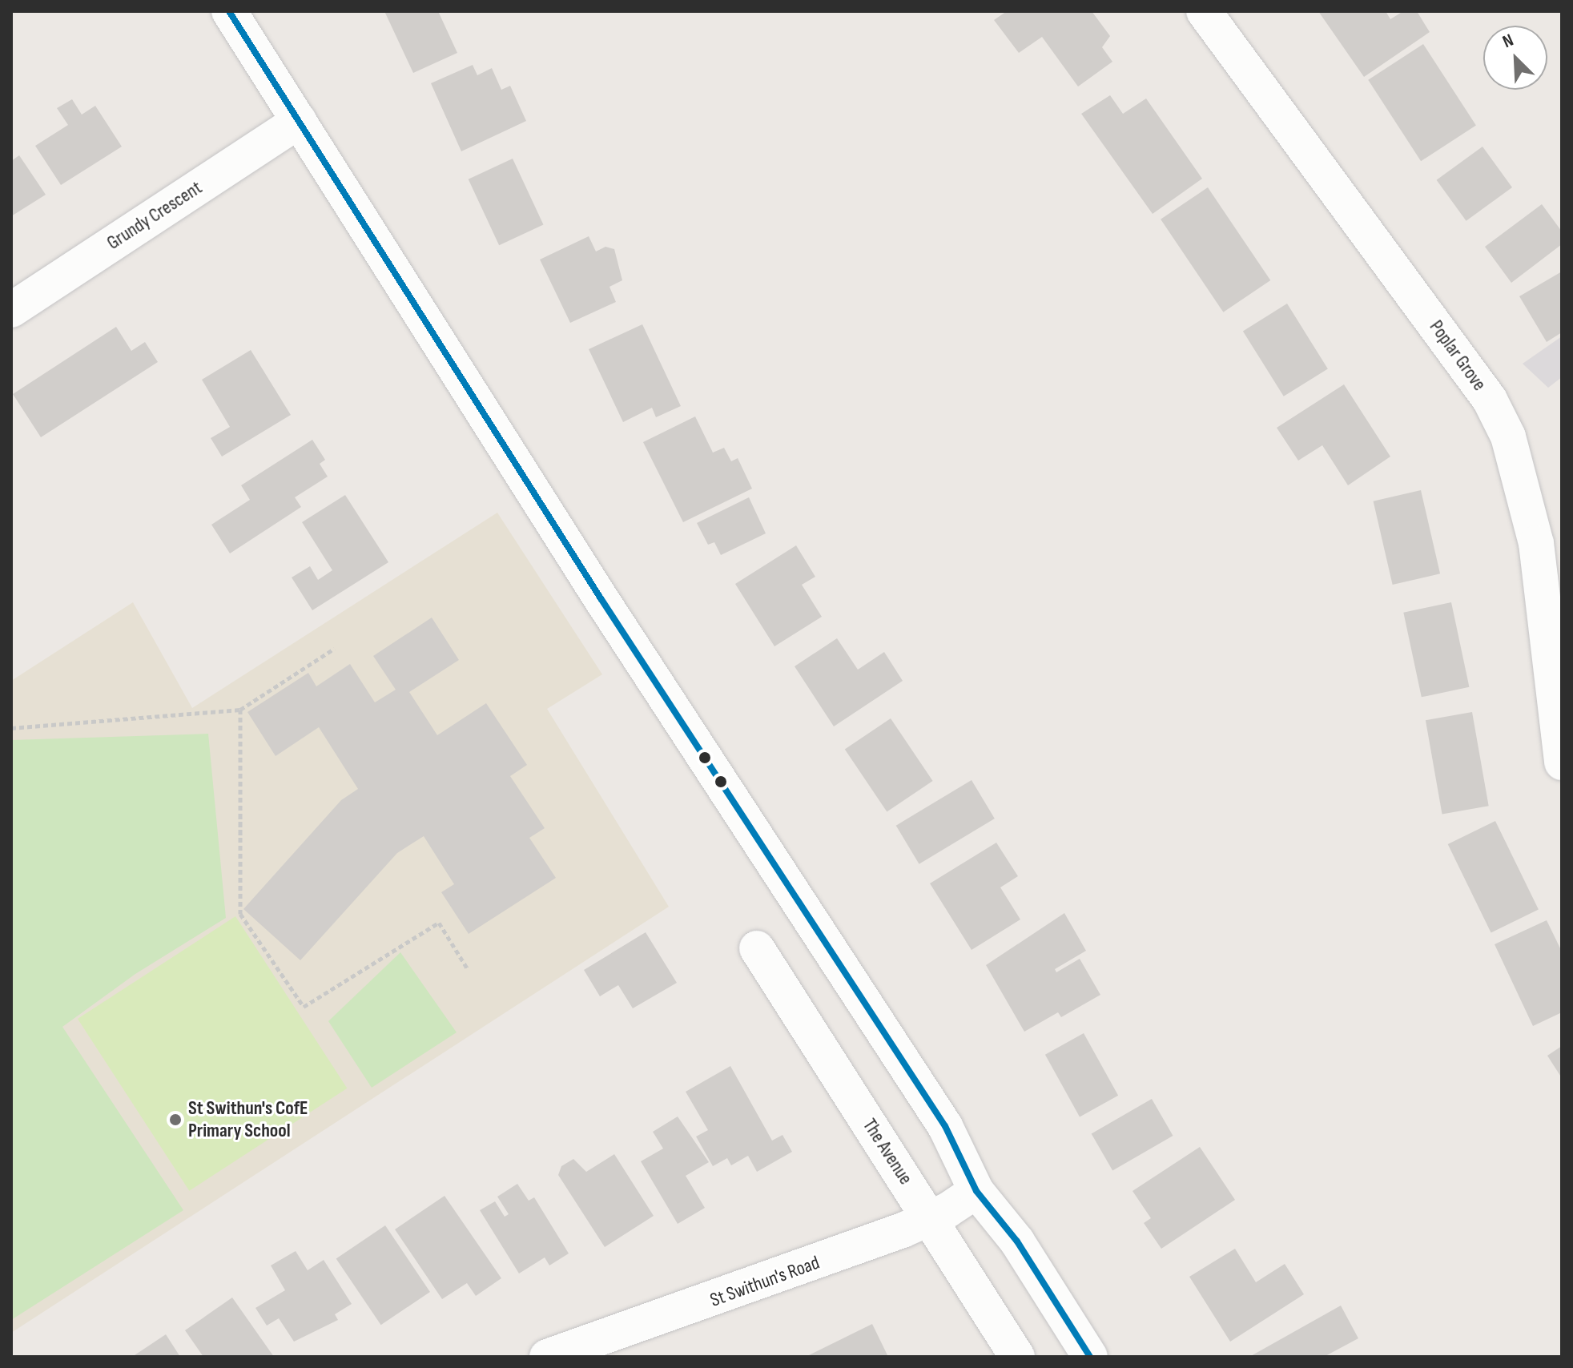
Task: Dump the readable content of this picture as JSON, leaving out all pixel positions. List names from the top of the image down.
{
  "streets": {
    "street": [
      "Grundy Crescent",
      "Poplar Grove",
      "The Avenue",
      "St Swithun's Road"
    ]
  },
  "crossings": [
    ["The Avenue", "St Swithun's Road"]
  ],
  "places": ["St Swithun's CofE Primary School"],
  "north": "top left"
}
